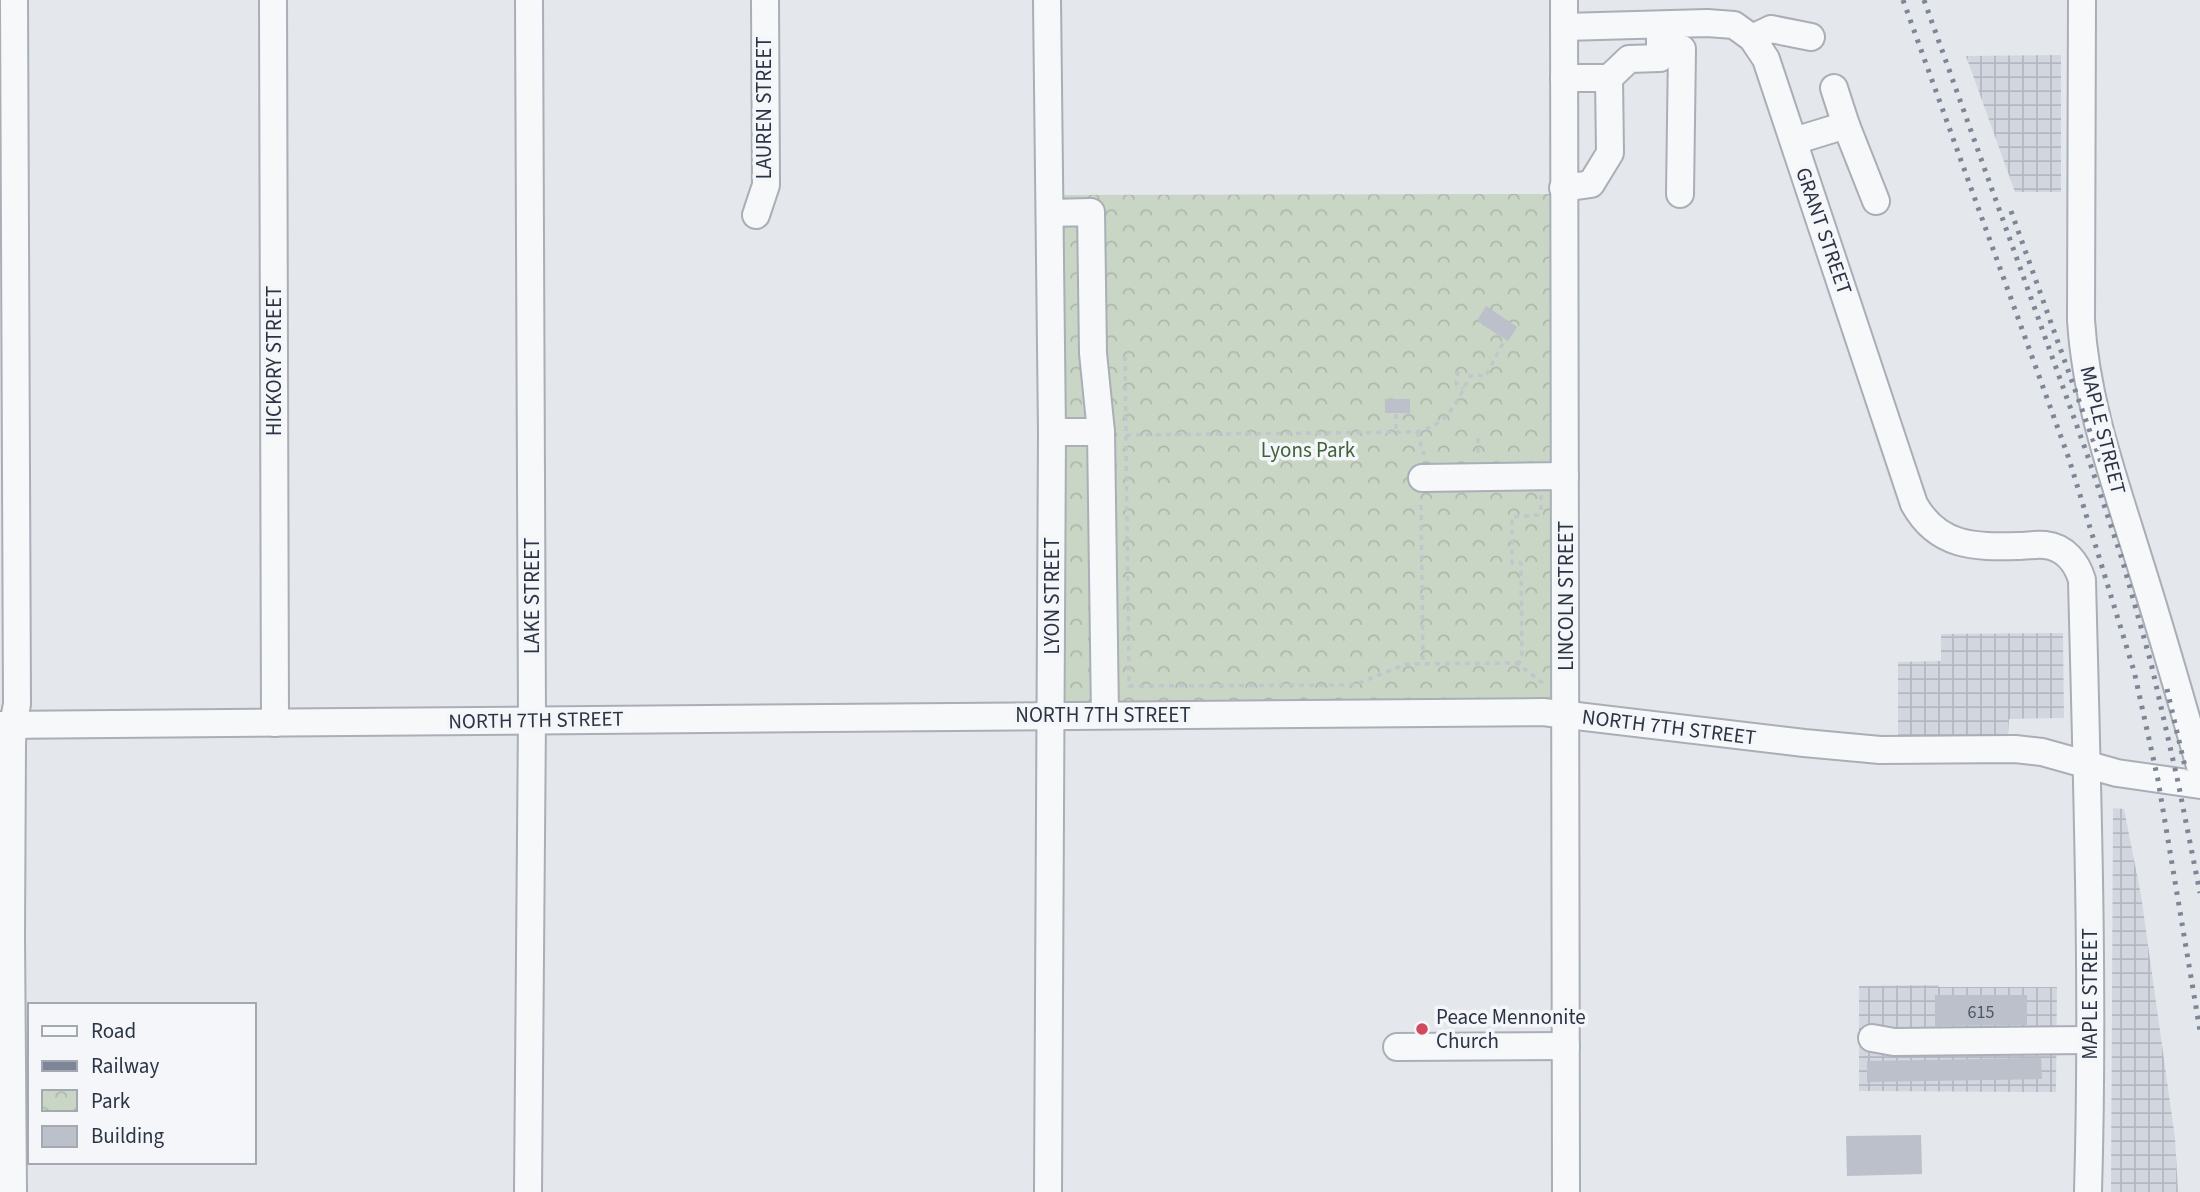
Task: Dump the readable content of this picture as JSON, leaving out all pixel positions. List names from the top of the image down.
{
  "streets": {
    "street": [
      "LAUREN STREET",
      "GRANT STREET",
      "HICKORY STREET",
      "MAPLE STREET",
      "LAKE STREET",
      "LYON STREET",
      "LINCOLN STREET",
      "NORTH 7TH STREET"
    ]
  },
  "crossings": [
    ["GRANT STREET", "MAPLE STREET"],
    ["HICKORY STREET", "NORTH 7TH STREET"],
    ["MAPLE STREET", "NORTH 7TH STREET"],
    ["LAKE STREET", "NORTH 7TH STREET"],
    ["LYON STREET", "NORTH 7TH STREET"],
    ["LINCOLN STREET", "NORTH 7TH STREET"]
  ],
  "parks": ["Lyons Park"],
  "places": ["Peace Mennonite Church"],
  "house_numbers": ["615"],
  "legend": [
    "Road",
    "Railway",
    "Park",
    "Building"
  ]
}
